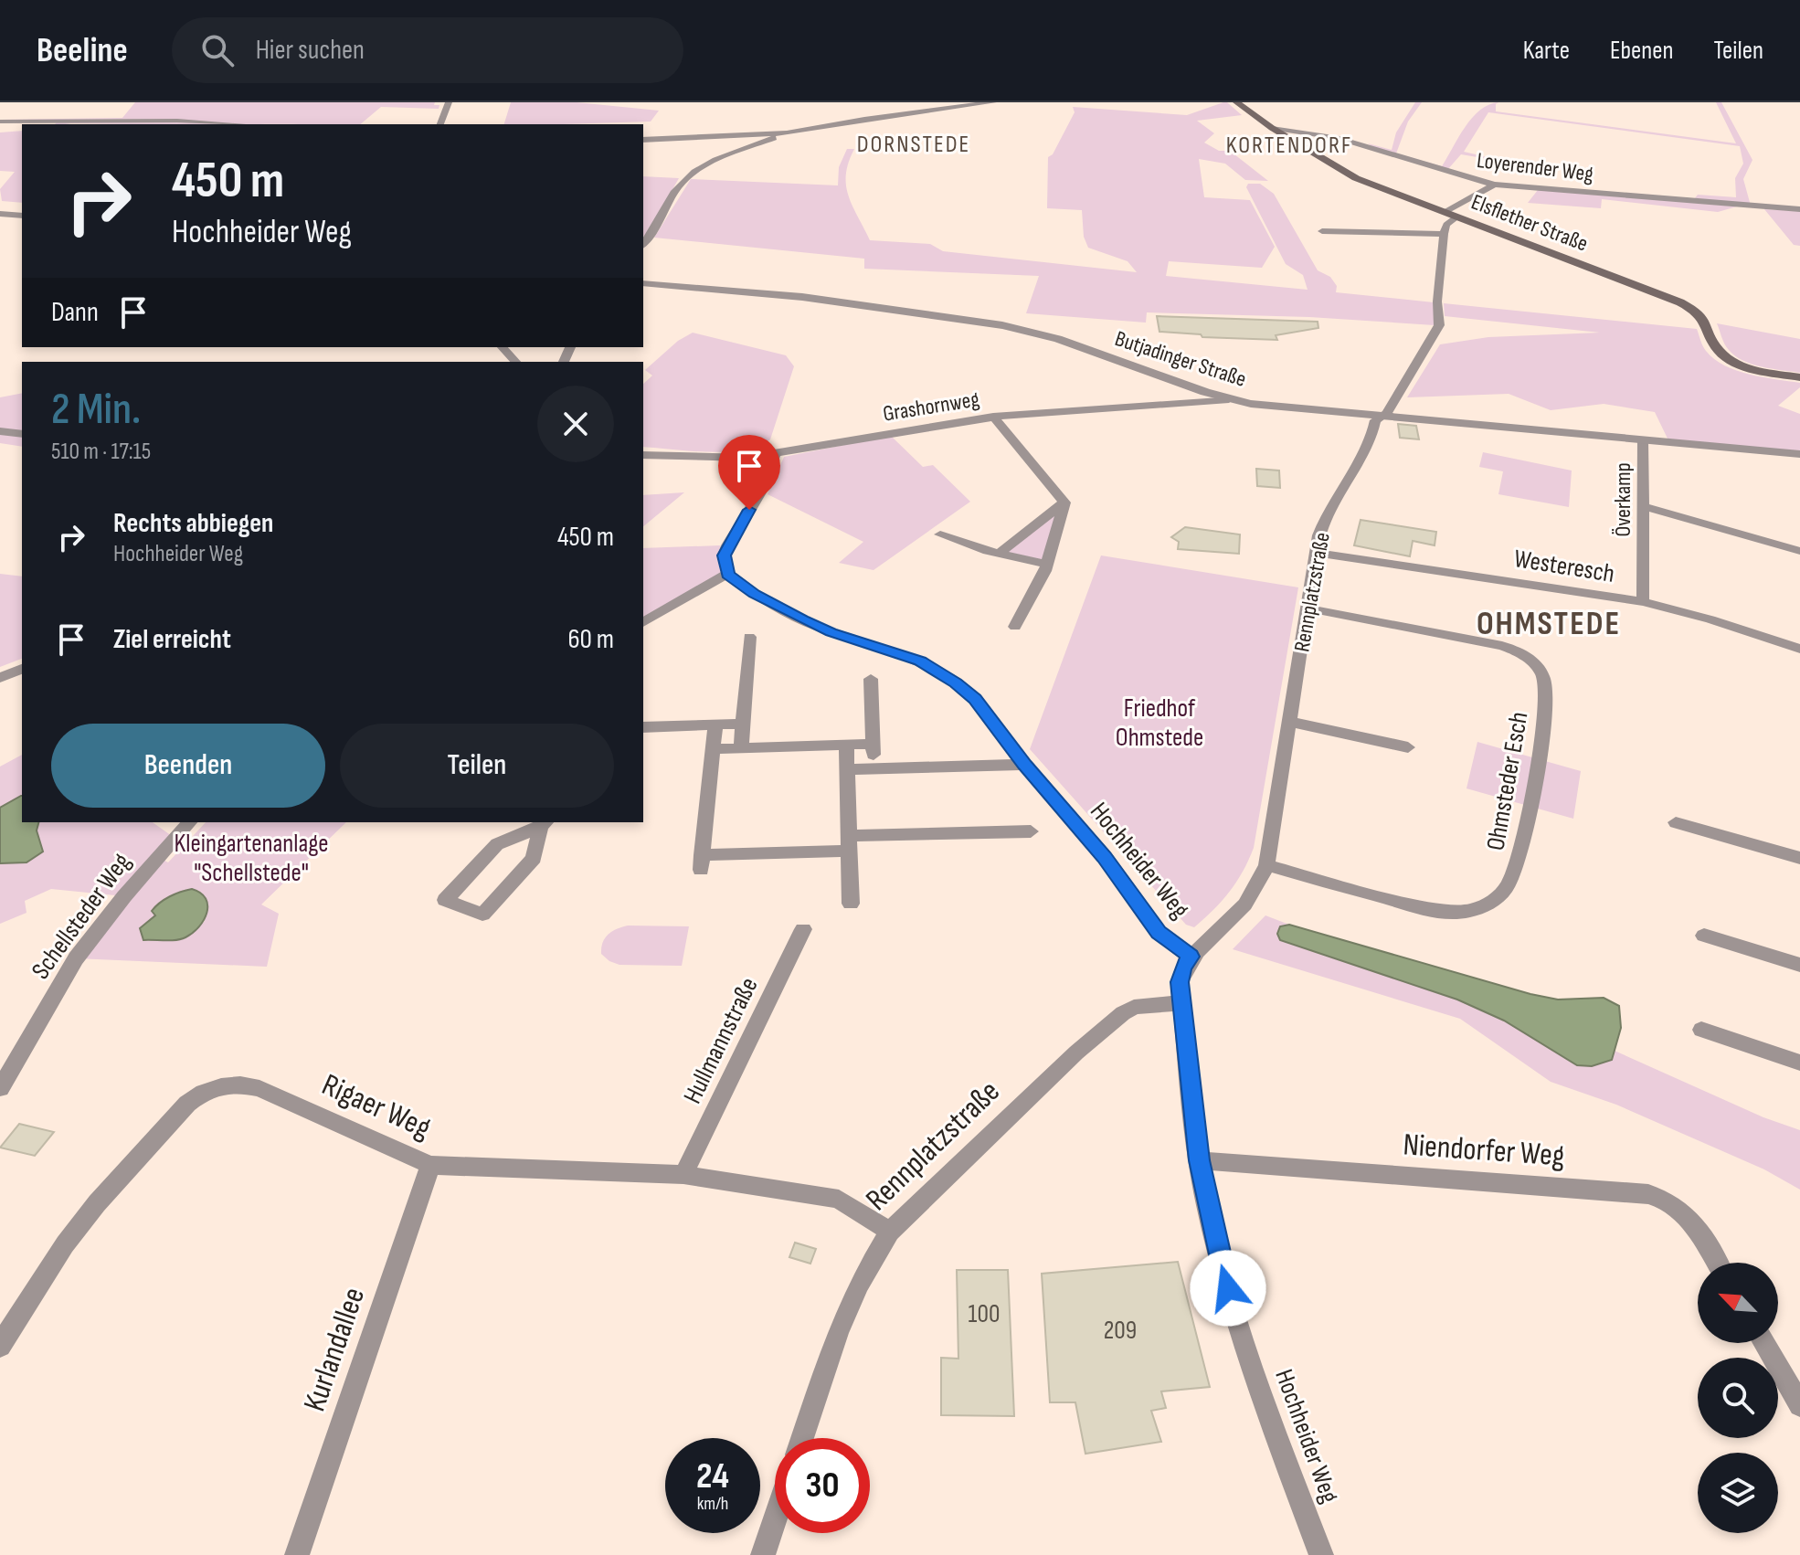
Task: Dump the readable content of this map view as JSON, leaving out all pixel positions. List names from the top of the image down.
{
  "streets": {
    "main road": ["Elsflether Straße"],
    "street": [
      "Loyerender Weg",
      "Butjadinger Straße",
      "Grashornweg",
      "Överkamp",
      "Westeresch",
      "Rennplatzstraße",
      "Ohmsteder Esch",
      "Hochheider Weg",
      "Schellsteder Weg",
      "Hullmannstraße",
      "Rigaer Weg",
      "Niendorfer Weg",
      "Kurlandallee"
    ]
  },
  "crossings": [
    ["Loyerender Weg", "Elsflether Straße"],
    ["Butjadinger Straße", "Grashornweg"],
    ["Butjadinger Straße", "Överkamp"],
    ["Butjadinger Straße", "Rennplatzstraße"],
    ["Överkamp", "Westeresch"],
    ["Westeresch", "Rennplatzstraße"],
    ["Rennplatzstraße", "Ohmsteder Esch"],
    ["Rennplatzstraße", "Hochheider Weg"],
    ["Rennplatzstraße", "Rigaer Weg"],
    ["Hochheider Weg", "Niendorfer Weg"],
    ["Hullmannstraße", "Rigaer Weg"],
    ["Rigaer Weg", "Kurlandallee"]
  ],
  "districts": ["DORNSTEDE", "KORTENDORF", "OHMSTEDE"],
  "parks": ["Friedhof Ohmstede", "Kleingartenanlage \"Schellstede\""],
  "house_numbers": ["100", "209"],
  "north": "top left",
  "page": {
    "header": "Beeline",
    "search": "Hier suchen",
    "nav": ["Karte", "Ebenen", "Teilen"],
    "turn": ["450 m", "Hochheider Weg"],
    "then": "Dann",
    "heading": ["2 Min.", "510 m · 17:15"],
    "list": [
      {
        "name": "Rechts abbiegen",
        "note": "Hochheider Weg",
        "value": "450 m"
      },
      {
        "name": "Ziel erreicht",
        "value": "60 m"
      }
    ],
    "buttons": ["Beenden", "Teilen"],
    "speed": "24 km/h",
    "limit": "30"
  }
}
